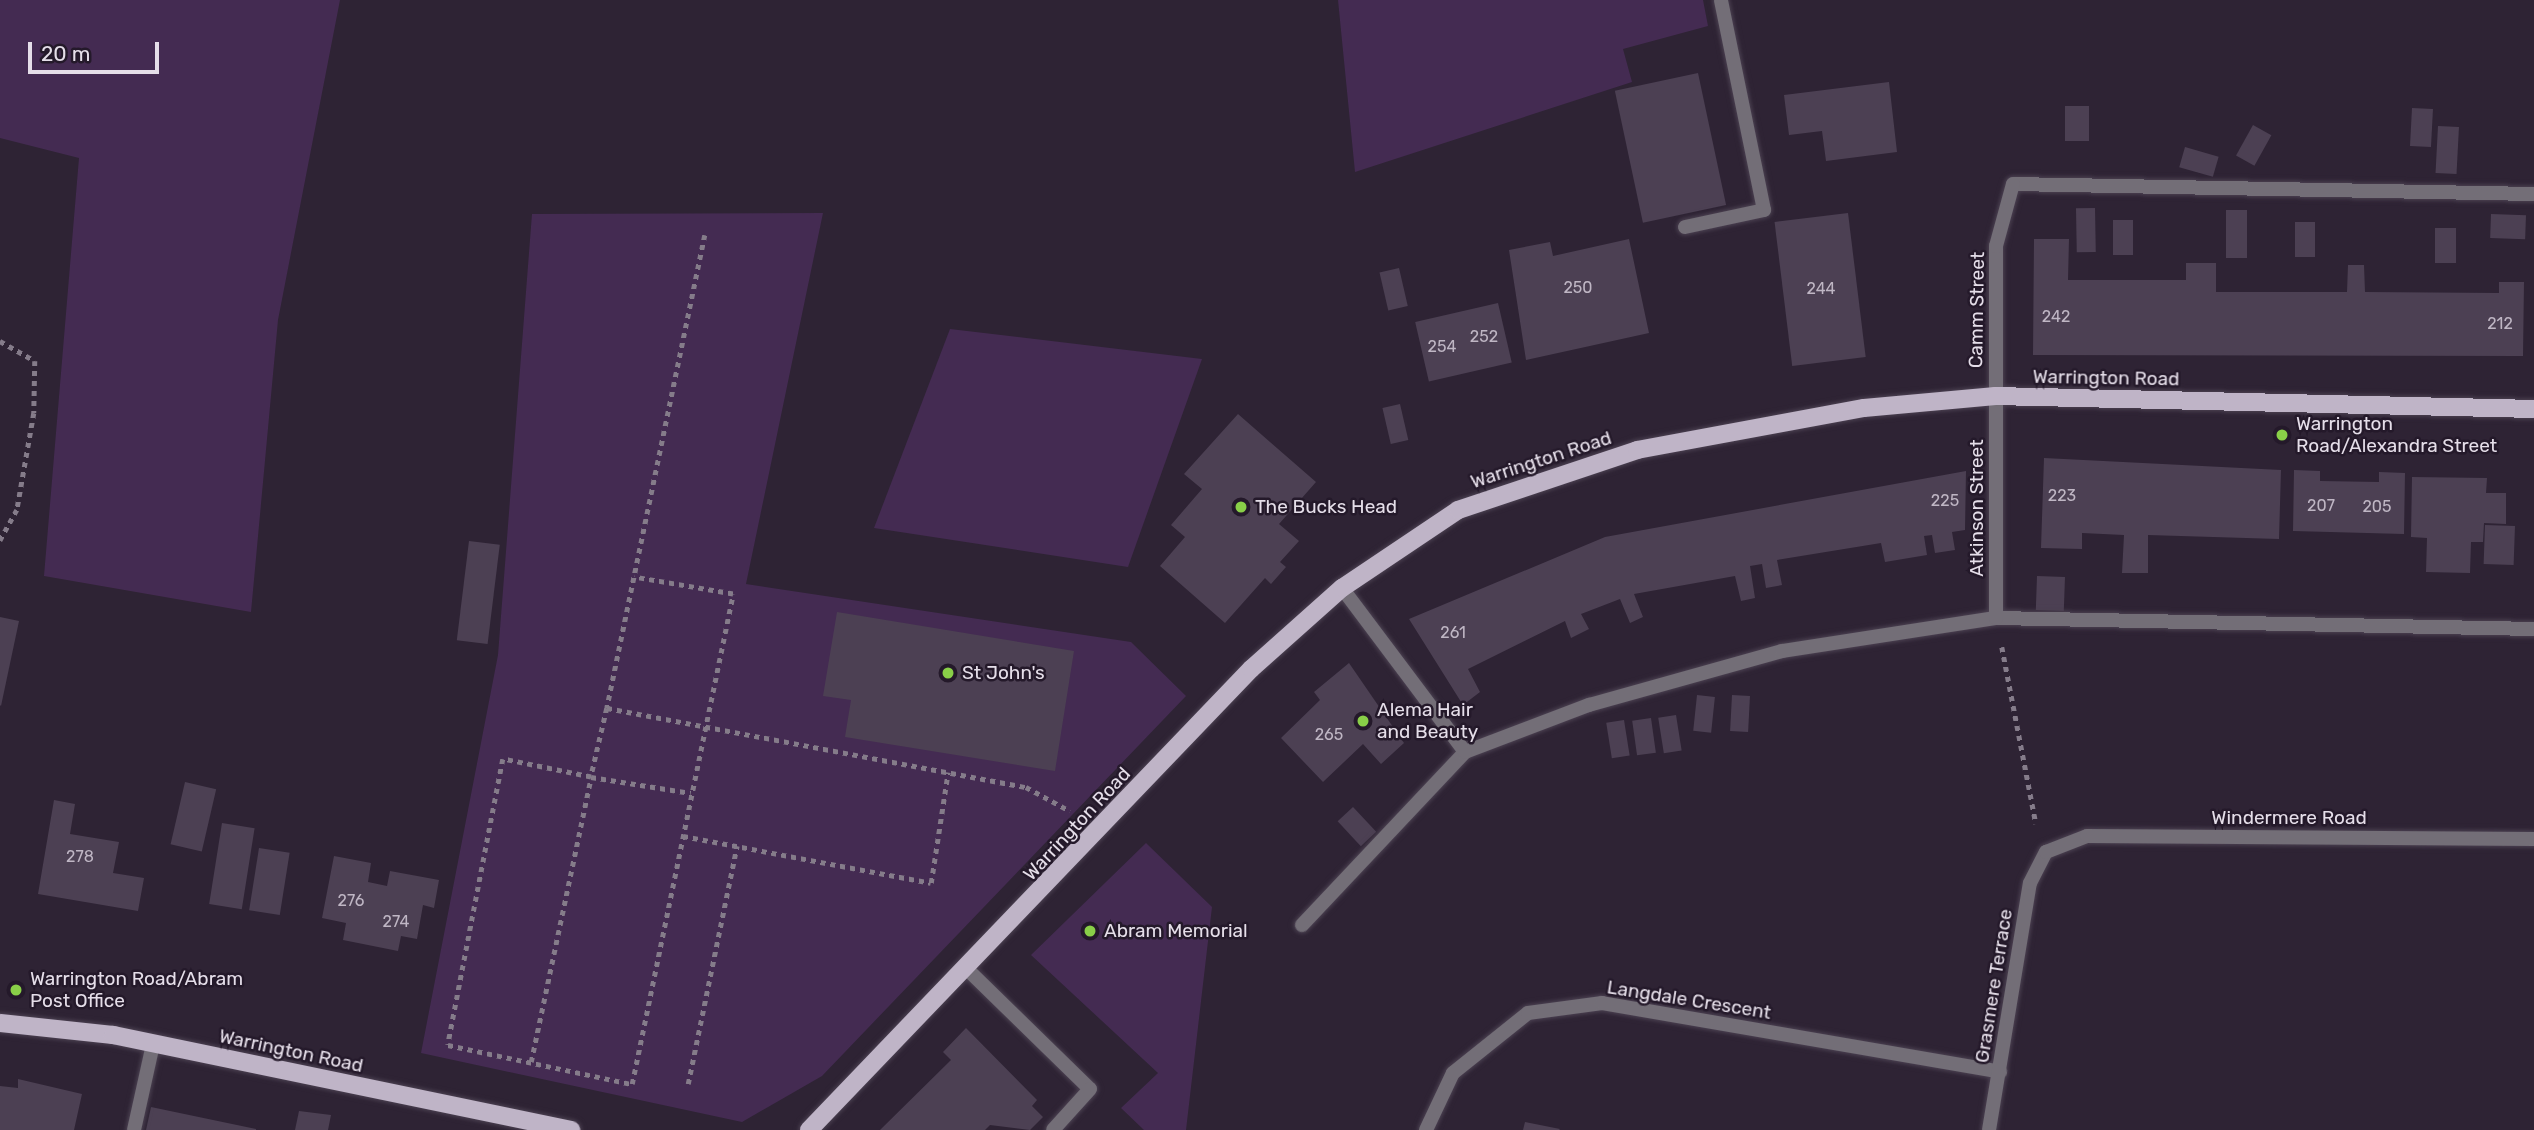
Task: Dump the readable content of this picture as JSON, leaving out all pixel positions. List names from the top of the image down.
{
  "streets": {
    "main road": ["Warrington Road"],
    "street": [
      "Camm Street",
      "Atkinson Street",
      "Windermere Road",
      "Grasmere Terrace",
      "Langdale Crescent"
    ]
  },
  "crossings": [
    ["Camm Street", "Warrington Road"],
    ["Camm Street", "Atkinson Street"],
    ["Warrington Road", "Atkinson Street"],
    ["Windermere Road", "Grasmere Terrace"],
    ["Grasmere Terrace", "Langdale Crescent"]
  ],
  "places": [
    "Warrington Road/Alexandra Street",
    "The Bucks Head",
    "St John's",
    "Alema Hair and Beauty",
    "Abram Memorial",
    "Warrington Road/Abram Post Office"
  ],
  "house_numbers": [
    "250",
    "244",
    "242",
    "212",
    "252",
    "254",
    "223",
    "225",
    "207",
    "205",
    "261",
    "265",
    "278",
    "276",
    "274"
  ],
  "scale_bar": "20 m"
}
